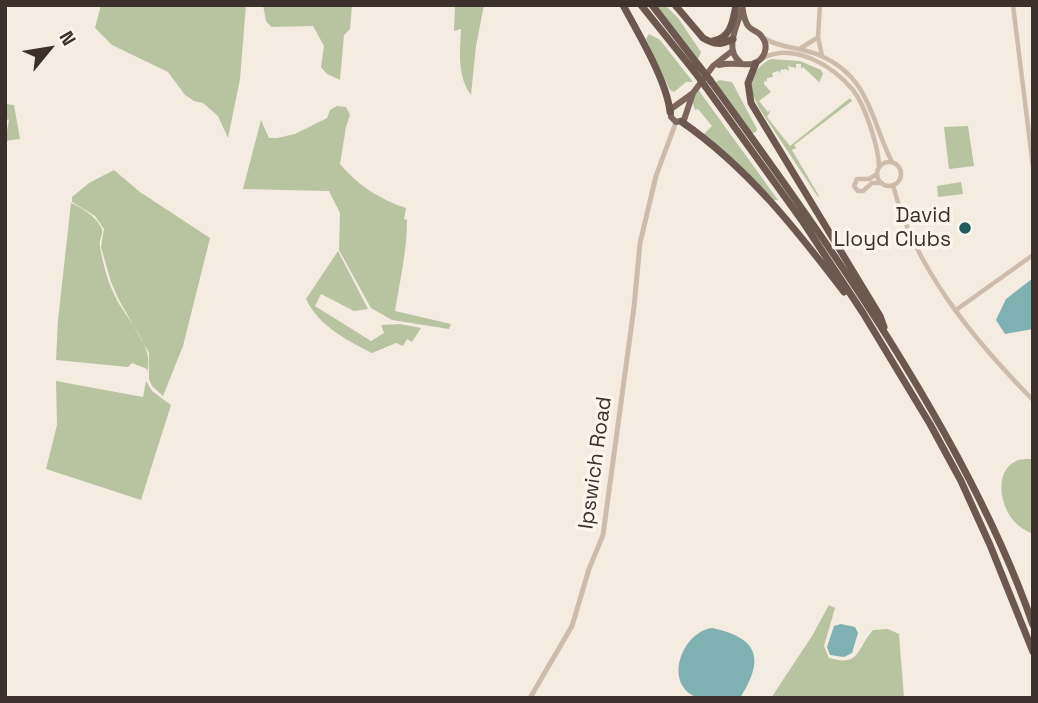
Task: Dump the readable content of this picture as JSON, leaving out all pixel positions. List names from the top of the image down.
{
  "streets": {
    "street": ["Ipswich Road"]
  },
  "places": ["David Lloyd Clubs"],
  "north": "top right"
}
